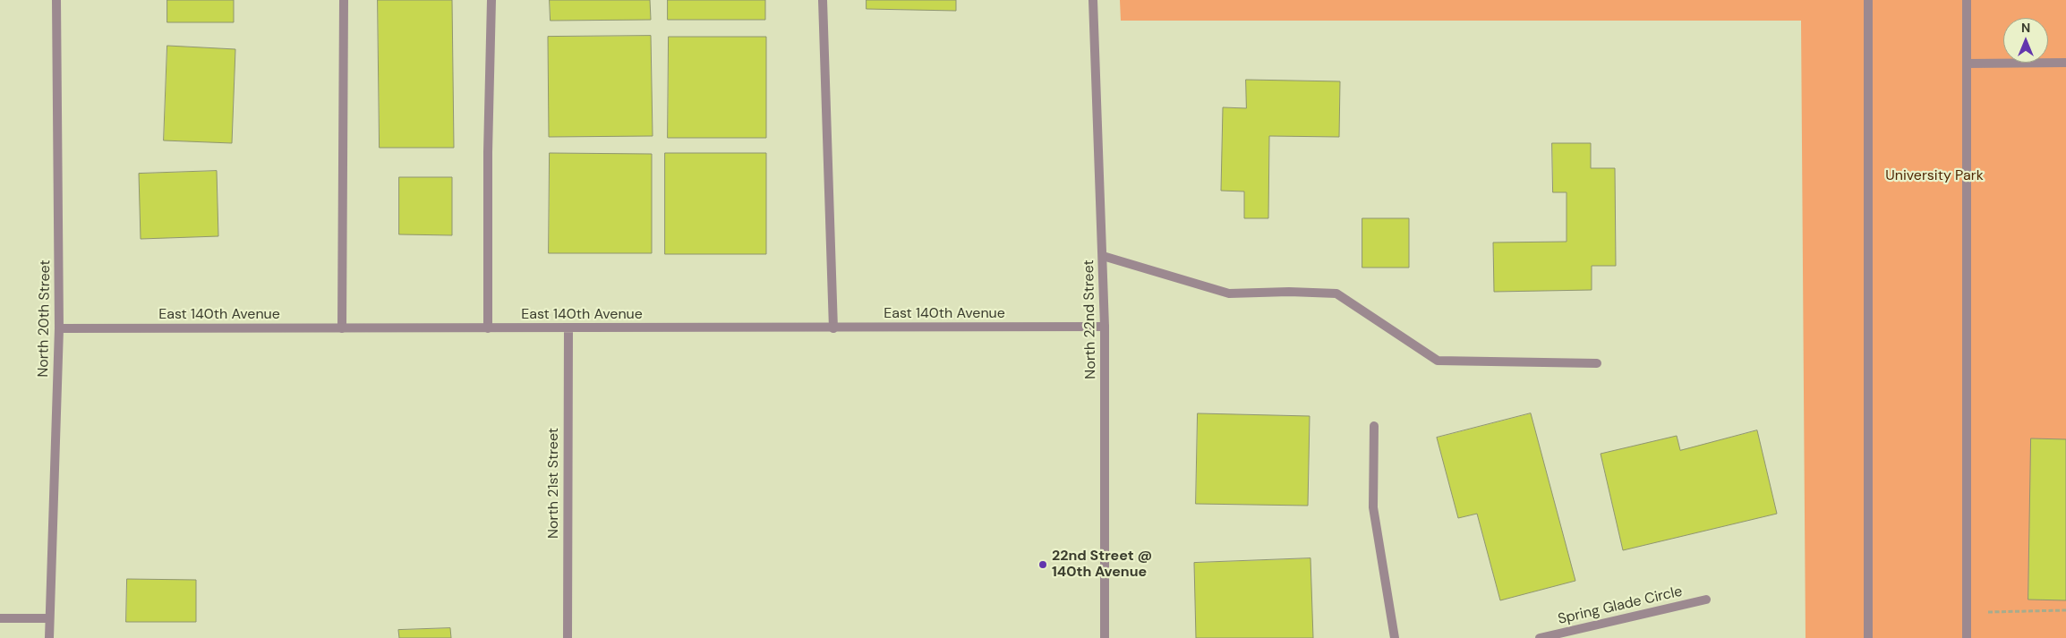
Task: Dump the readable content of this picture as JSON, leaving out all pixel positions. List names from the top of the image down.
{
  "streets": {
    "street": [
      "East 140th Avenue",
      "North 20th Street",
      "North 22nd Street",
      "North 21st Street",
      "Spring Glade Circle"
    ]
  },
  "crossings": [
    ["East 140th Avenue", "North 20th Street"],
    ["East 140th Avenue", "North 22nd Street"],
    ["East 140th Avenue", "North 21st Street"]
  ],
  "parks": ["University Park"],
  "places": ["22nd Street @ 140th Avenue"],
  "north": "top"
}
